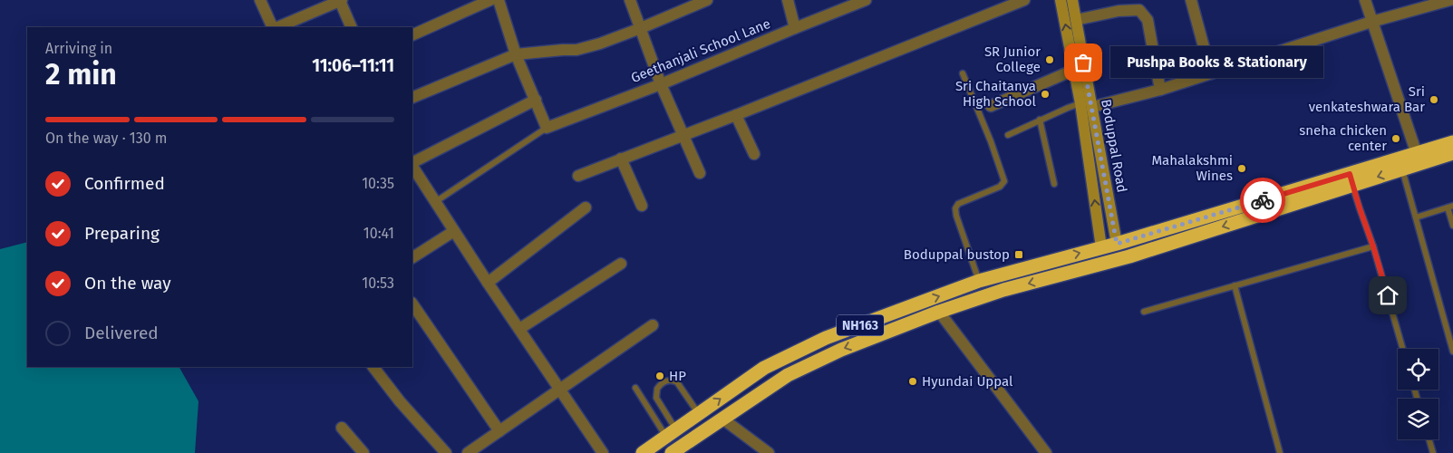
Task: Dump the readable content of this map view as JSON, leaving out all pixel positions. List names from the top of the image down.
{
  "streets": {
    "highway": ["NH163"],
    "street": ["Geethanjali School Lane", "Boduppal Road"]
  },
  "crossings": [
    ["Boduppal Road", "NH163"]
  ],
  "places": {
    "other": [
      "SR Junior College",
      "Pushpa Books & Stationary",
      "Sri Chaitanya High School",
      "Sri venkateshwara Bar",
      "sneha chicken center",
      "Mahalakshmi Wines",
      "HP",
      "Hyundai Uppal"
    ],
    "transit": ["Boduppal bustop"]
  },
  "page": {
    "heading": ["2 min", "Arriving in", "11:06–11:11"],
    "bubble": "Pushpa Books & Stationary",
    "bar": "On the way · 130 m",
    "list": [
      ["Confirmed", "10:35"],
      ["Preparing", "10:41"],
      ["On the way", "10:53"],
      "Delivered"
    ]
  }
}
